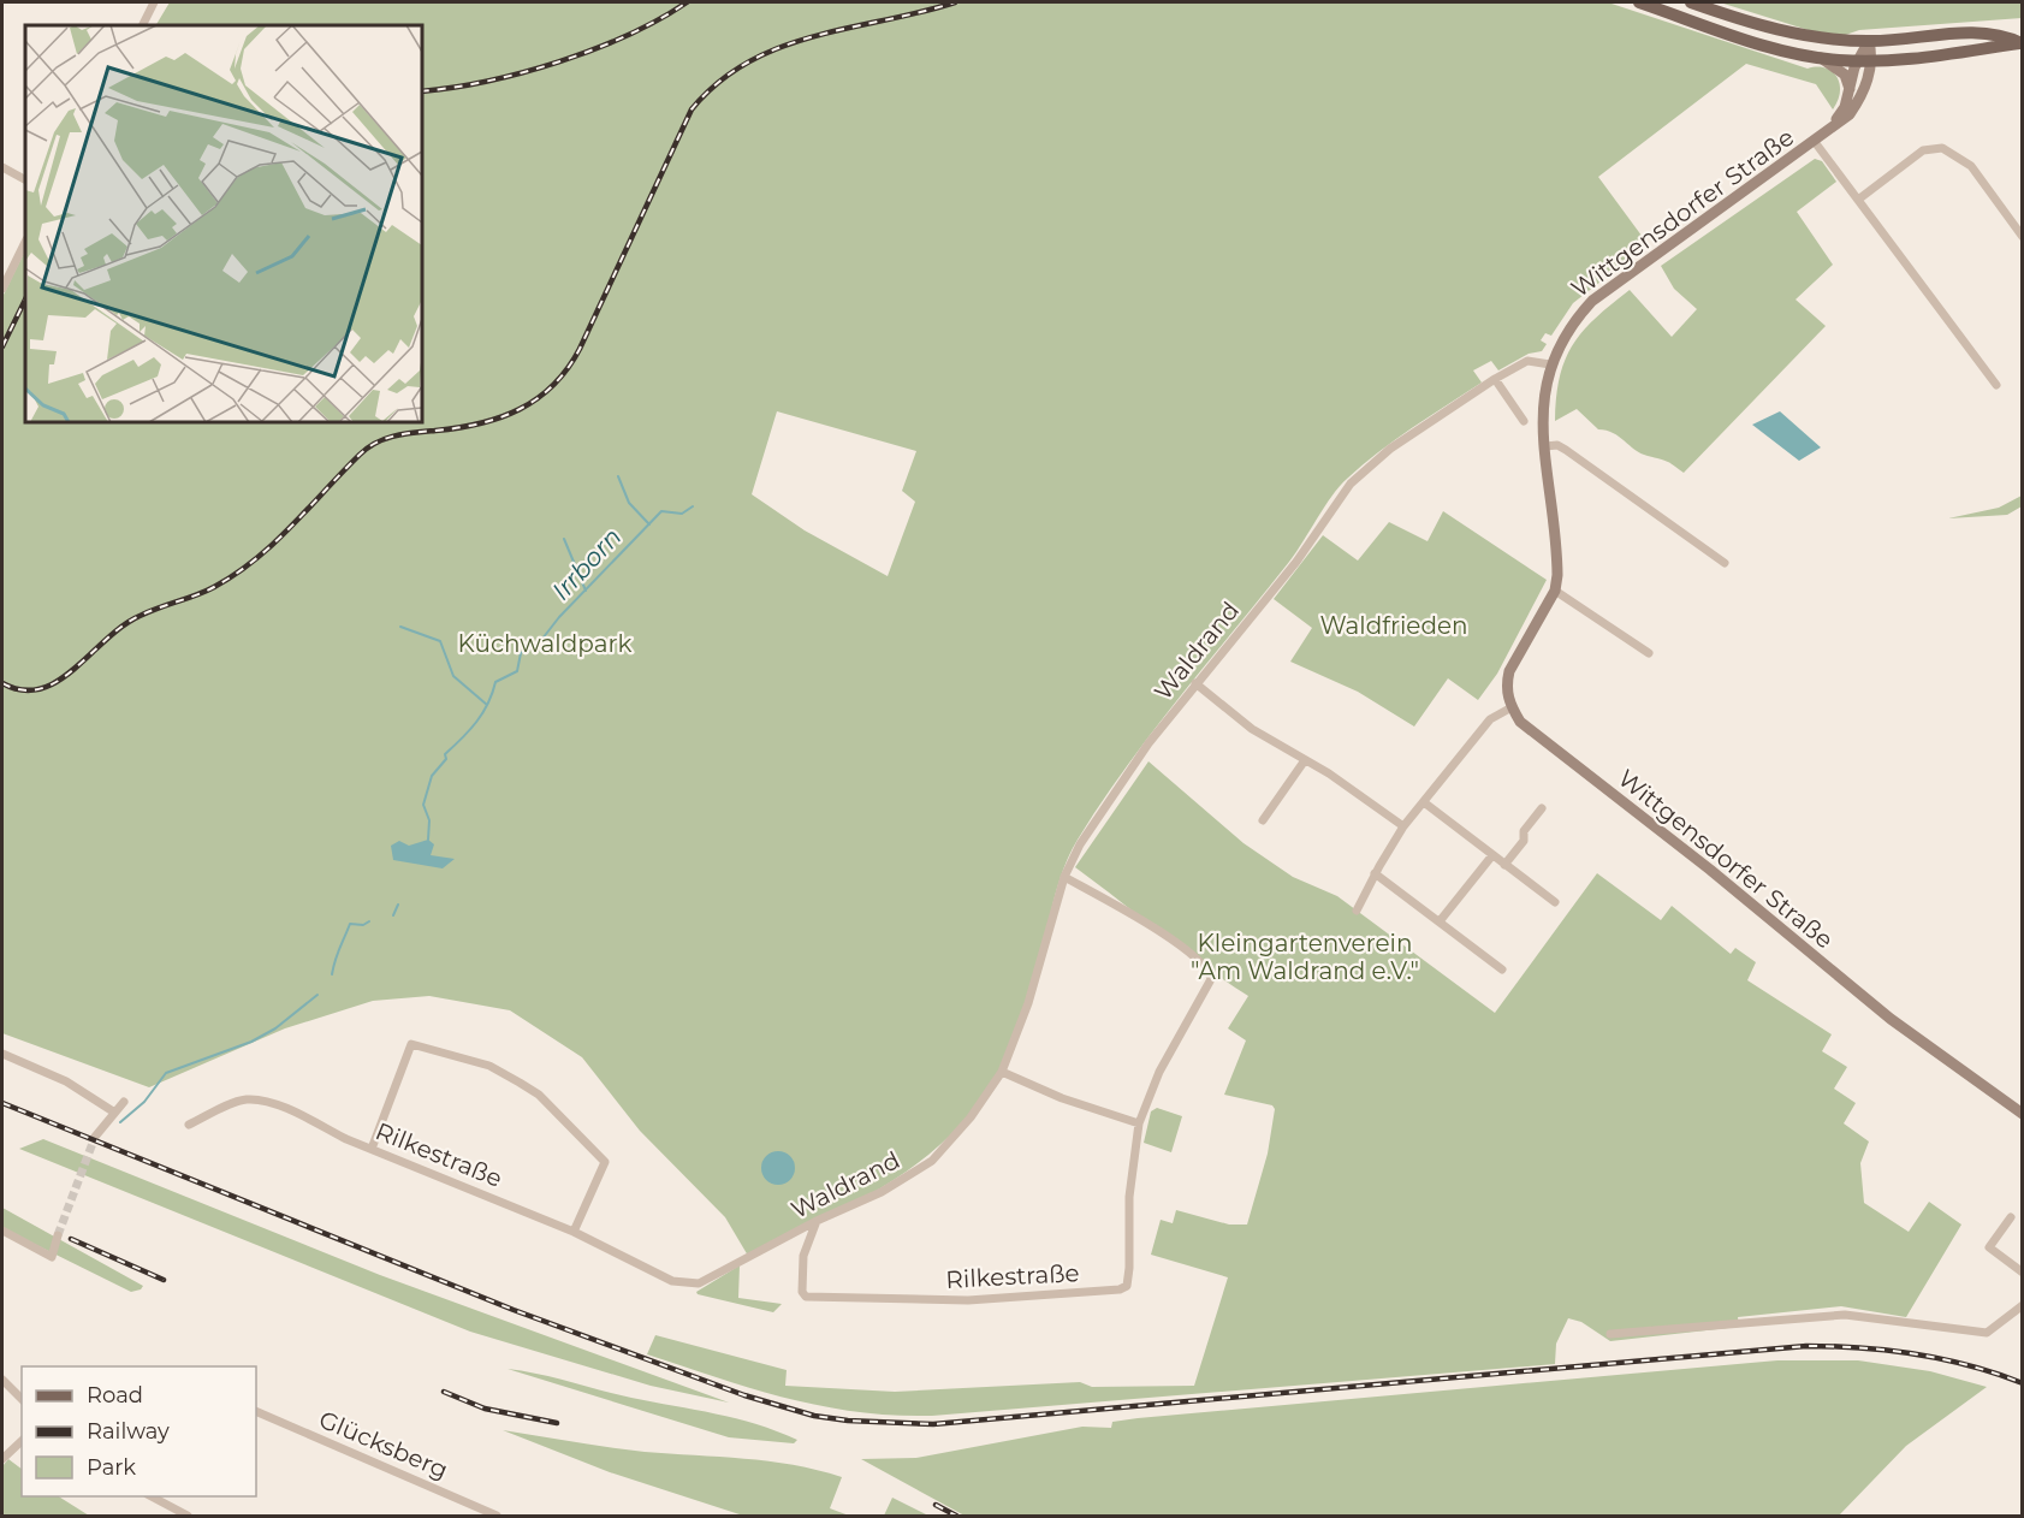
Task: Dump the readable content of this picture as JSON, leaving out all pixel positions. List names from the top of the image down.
{
  "streets": {
    "street": [
      "Wittgensdorfer Straße",
      "Waldrand",
      "Rilkestraße",
      "Glücksberg"
    ]
  },
  "crossings": [
    ["Wittgensdorfer Straße", "Waldrand"],
    ["Waldrand", "Rilkestraße"]
  ],
  "water": ["Irrborn"],
  "parks": ["Waldfrieden", "Küchwaldpark", "Kleingartenverein \"Am Waldrand e.V.\""],
  "legend": ["Road", "Railway", "Park"]
}
